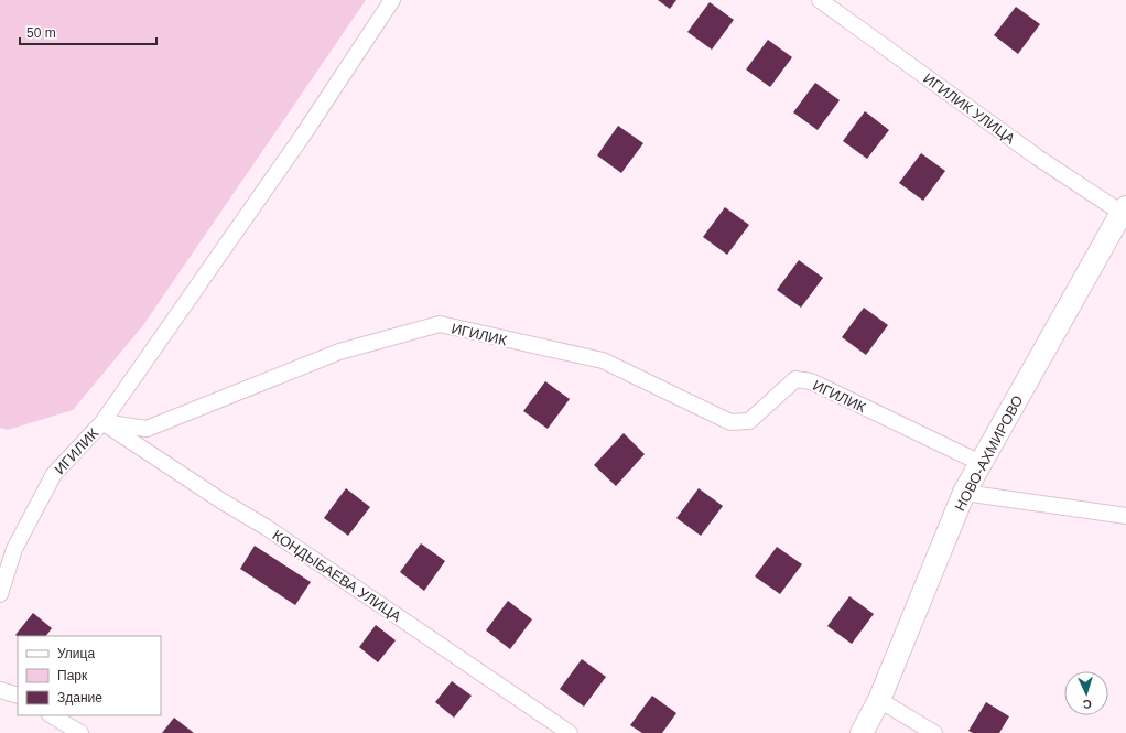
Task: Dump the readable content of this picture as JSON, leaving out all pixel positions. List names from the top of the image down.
{
  "streets": {
    "street": [
      "ИГИЛИК УЛИЦА",
      "ИГИЛИК",
      "НОВО-АХМИРОВО",
      "КОНДЫБАЕВА УЛИЦА"
    ]
  },
  "crossings": [
    ["ИГИЛИК УЛИЦА", "НОВО-АХМИРОВО"],
    ["ИГИЛИК", "НОВО-АХМИРОВО"],
    ["ИГИЛИК", "КОНДЫБАЕВА УЛИЦА"]
  ],
  "legend": ["Улица", "Парк", "Здание"],
  "scale_bar": "50 m",
  "north": "bottom"
}
